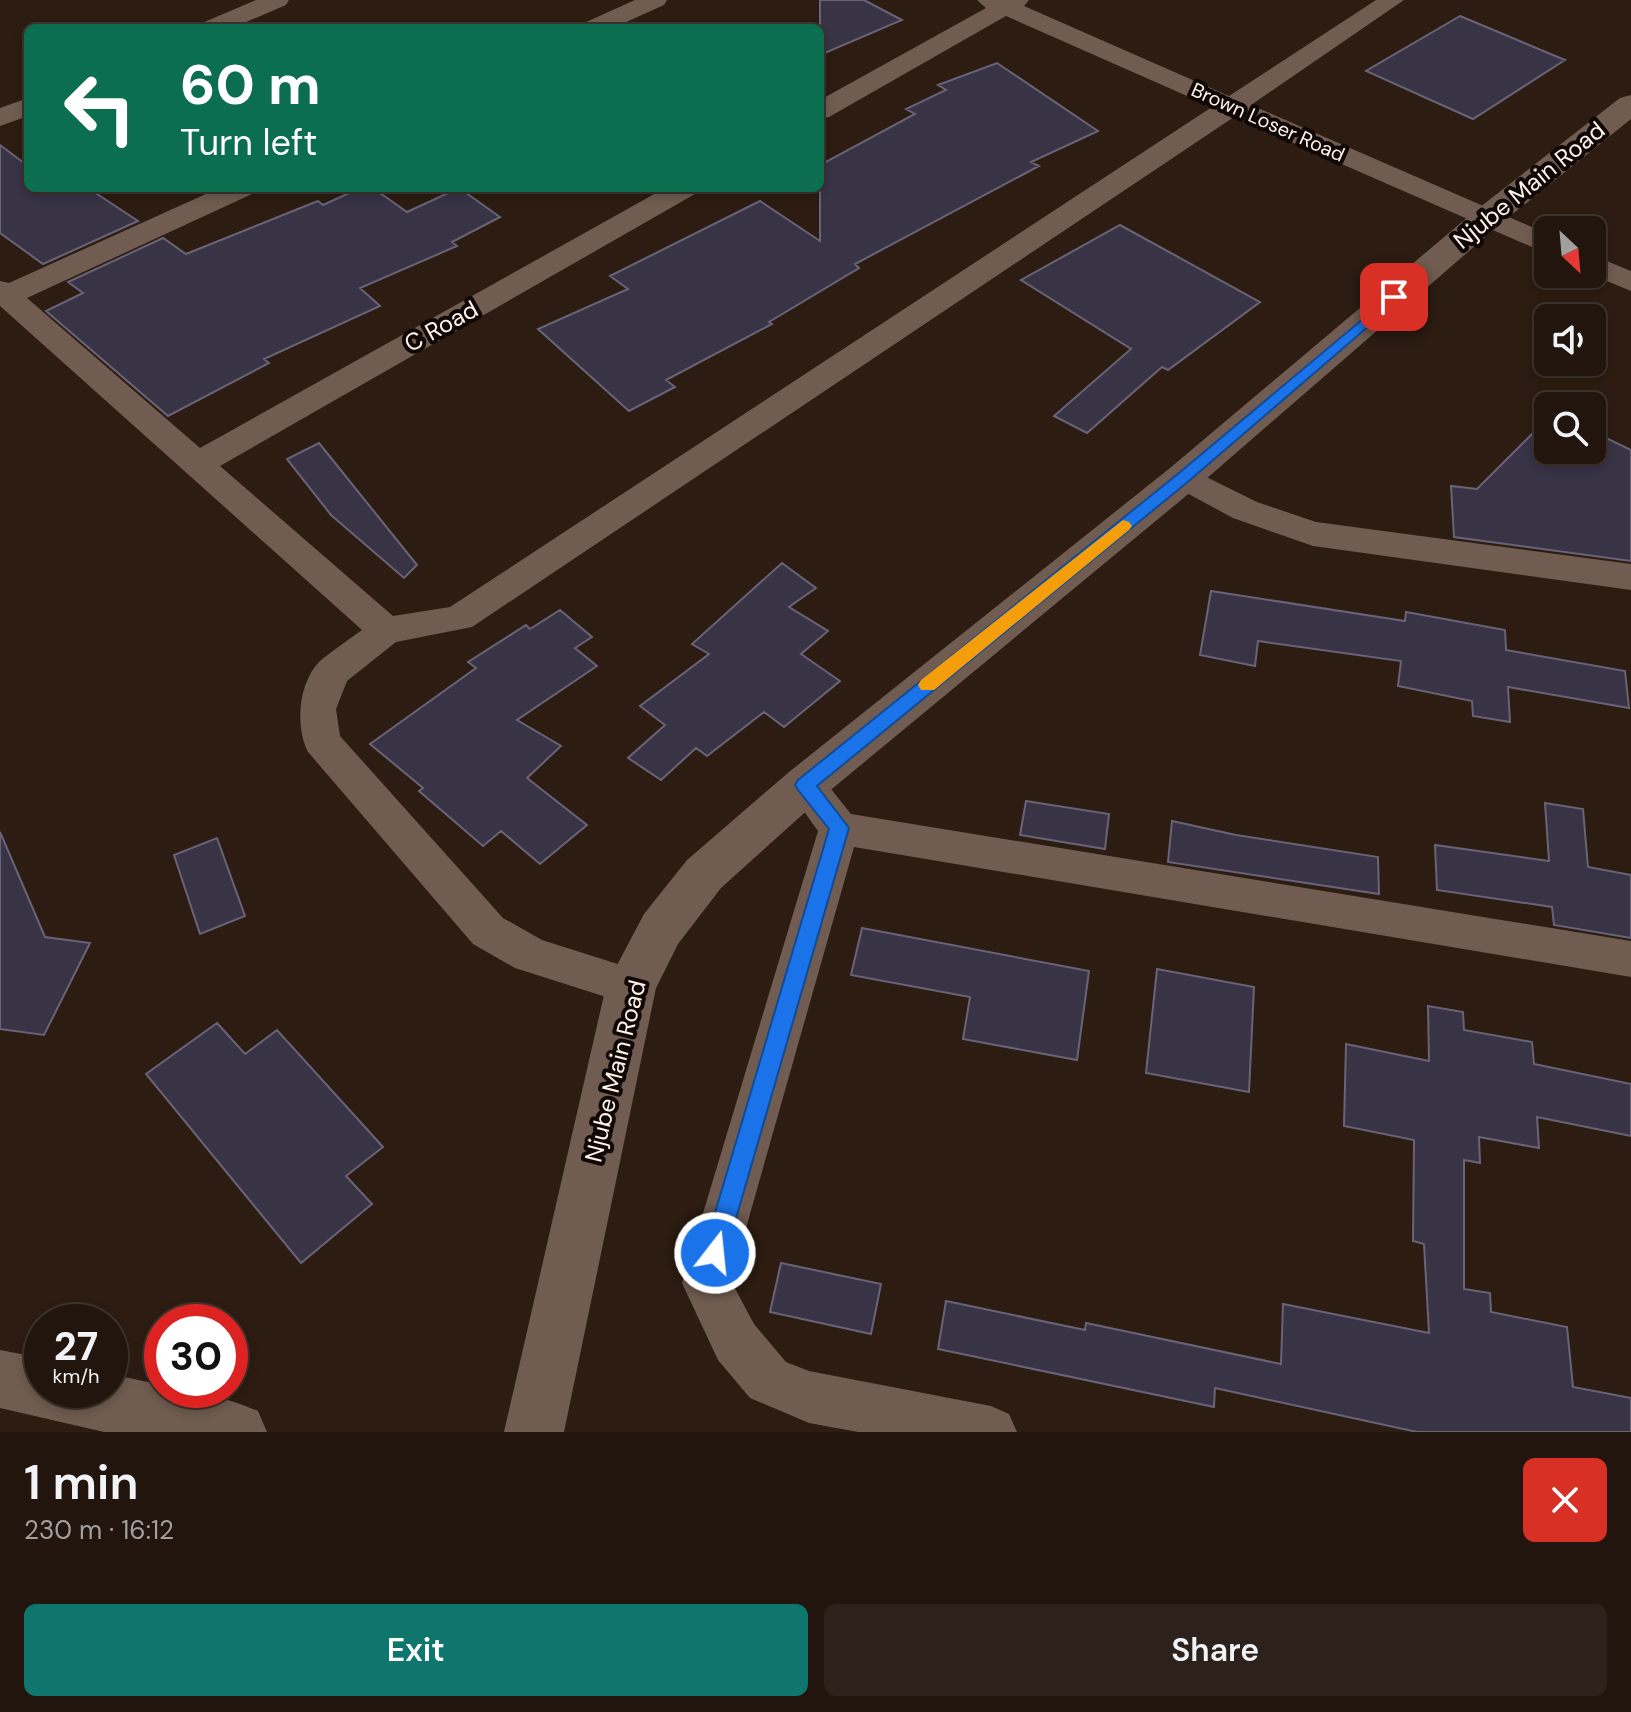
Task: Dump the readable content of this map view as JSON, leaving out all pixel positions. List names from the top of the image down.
{
  "streets": {
    "street": ["Brown Loser Road", "Njube Main Road", "C Road"]
  },
  "crossings": [
    ["Brown Loser Road", "Njube Main Road"]
  ],
  "north": "bottom right",
  "page": {
    "turn": ["60 m", "Turn left"],
    "speed": "27 km/h",
    "limit": "30",
    "heading": ["1 min", "230 m · 16:12"],
    "buttons": ["Exit", "Share"]
  }
}
